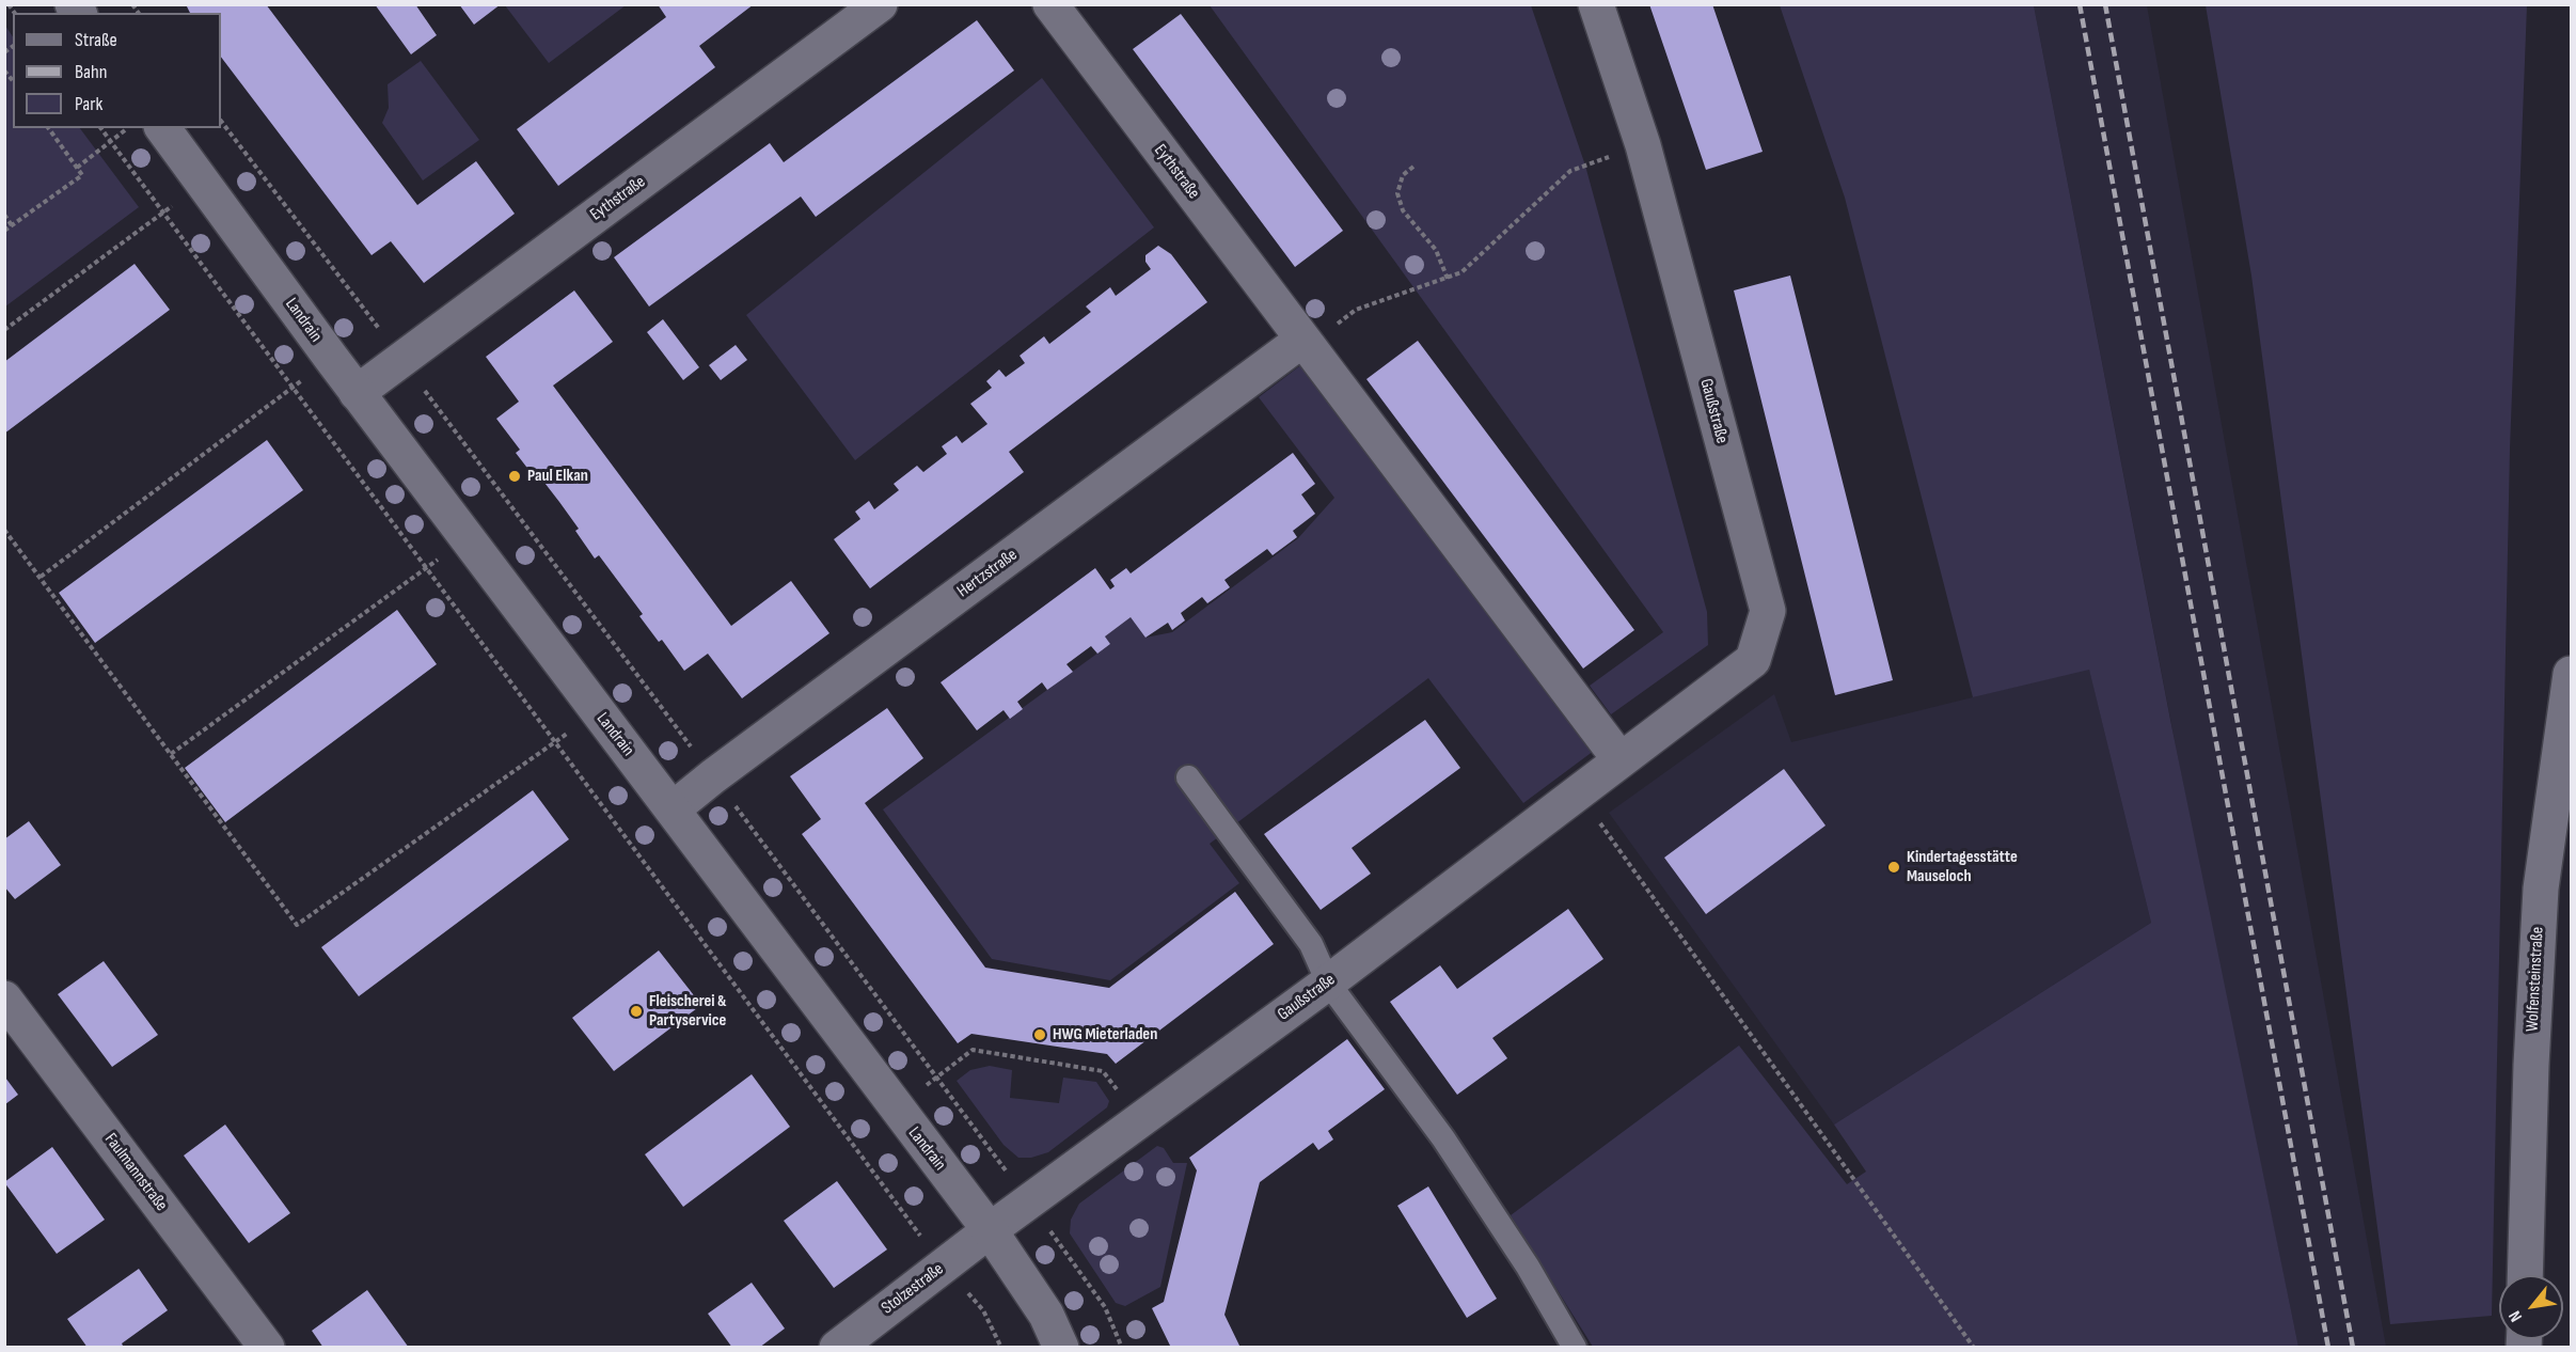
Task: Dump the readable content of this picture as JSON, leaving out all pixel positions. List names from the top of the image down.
{
  "streets": {
    "street": [
      "Eythstraße",
      "Landrain",
      "Gaußstraße",
      "Hertzstraße",
      "Wolfensteinstraße",
      "Faulmannstraße",
      "Stolzestraße"
    ]
  },
  "crossings": [
    ["Eythstraße", "Landrain"],
    ["Eythstraße", "Hertzstraße"],
    ["Landrain", "Gaußstraße"],
    ["Landrain", "Hertzstraße"],
    ["Landrain", "Stolzestraße"],
    ["Gaußstraße", "Stolzestraße"]
  ],
  "places": [
    "Paul Elkan",
    "Kindertagesstätte Mauseloch",
    "Fleischerei & Partyservice",
    "HWG Mieterladen"
  ],
  "legend": ["Straße", "Bahn", "Park"],
  "north": "bottom left"
}
